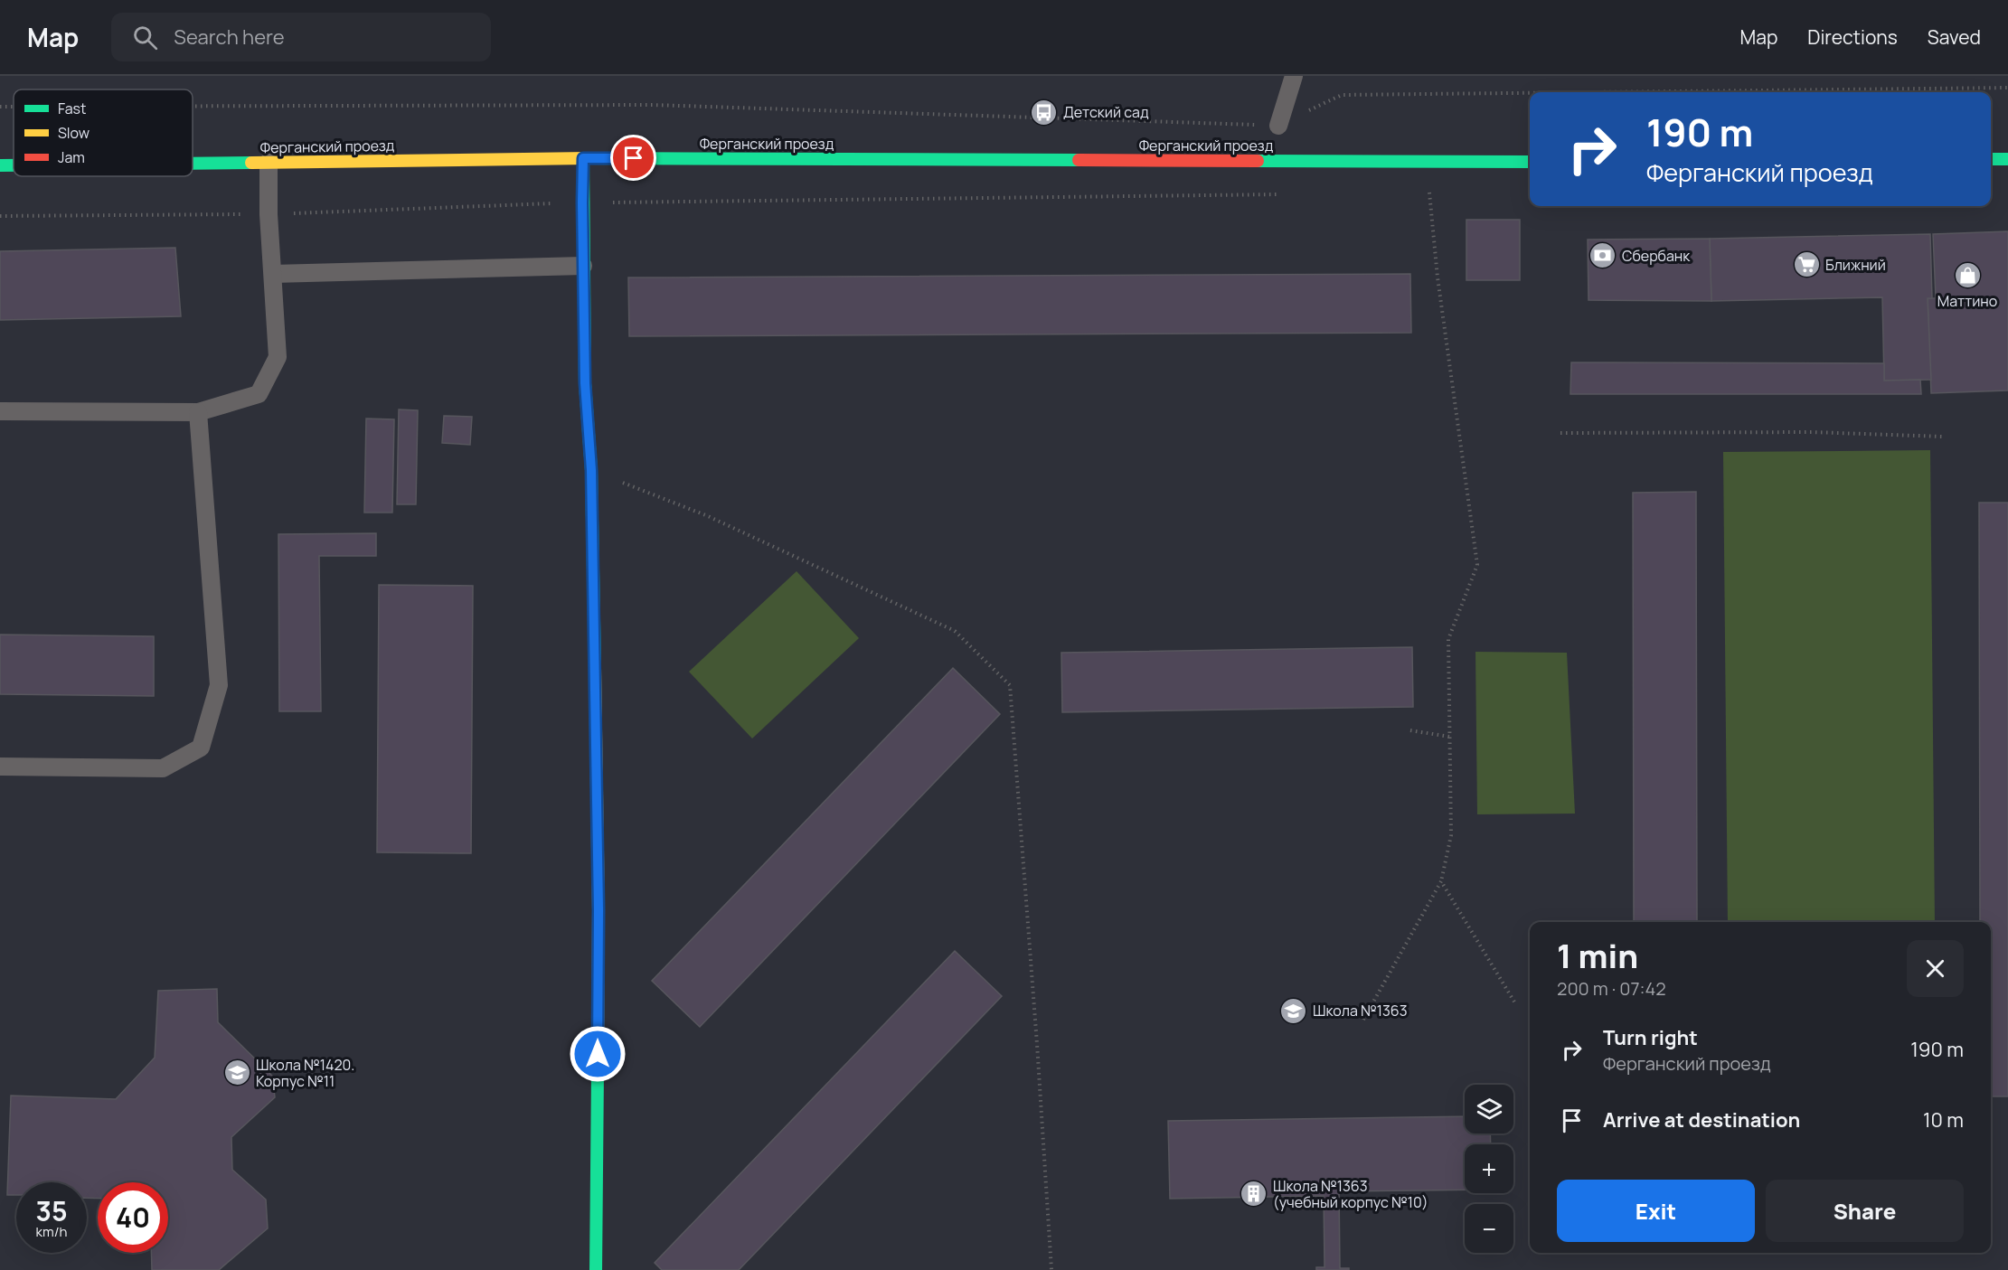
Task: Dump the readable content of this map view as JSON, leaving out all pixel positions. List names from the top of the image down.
{
  "streets": {
    "street": ["Ферганский проезд"]
  },
  "places": {
    "bus stop": ["Детский сад"],
    "bank": ["Сбербанк"],
    "supermarket": ["Ближний"],
    "shop": ["Маттино"],
    "school or university": ["Школа №1363", "Школа №1420. Корпус №11"],
    "building": ["Школа №1363 (учебный корпус №10)"]
  },
  "legend": ["Fast", "Slow", "Jam"],
  "page": {
    "header": "Map",
    "search": "Search here",
    "nav": ["Map", "Directions", "Saved"],
    "turn": ["190 m", "Ферганский проезд"],
    "heading": ["1 min", "200 m · 07:42"],
    "list": [
      {
        "name": "Turn right",
        "note": "Ферганский проезд",
        "value": "190 m"
      },
      {
        "name": "Arrive at destination",
        "value": "10 m"
      }
    ],
    "map_buttons": ["+", "−"],
    "buttons": ["Exit", "Share"],
    "speed": "35 km/h",
    "limit": "40"
  }
}
